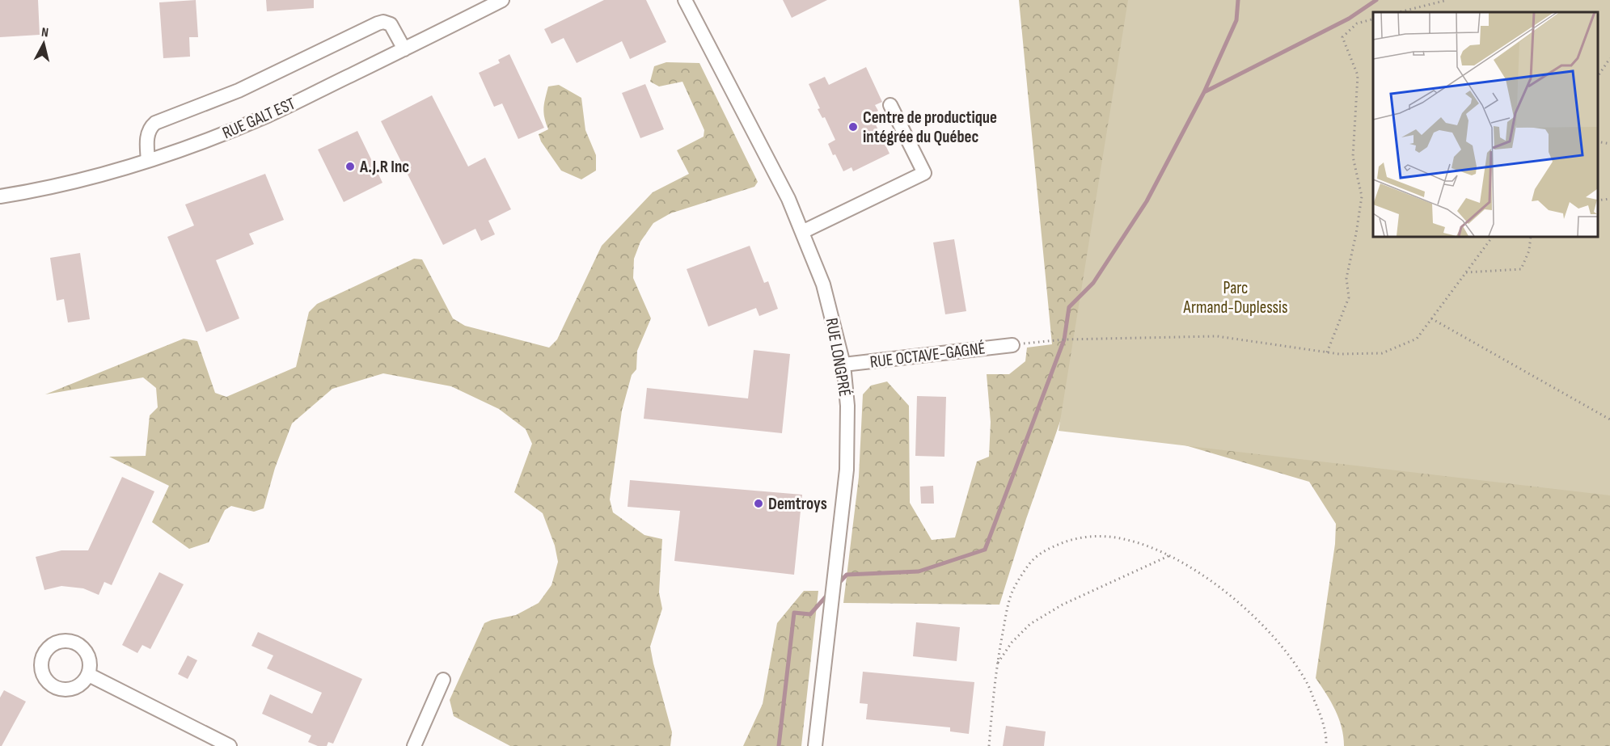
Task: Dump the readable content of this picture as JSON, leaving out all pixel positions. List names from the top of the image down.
{
  "streets": {
    "street": ["RUE GALT EST", "RUE OCTAVE-GAGNÉ", "RUE LONGPRÉ"]
  },
  "crossings": [
    ["RUE OCTAVE-GAGNÉ", "RUE LONGPRÉ"]
  ],
  "parks": ["Parc Armand-Duplessis"],
  "places": ["Centre de productique intégrée du Québec", "A.J.R Inc", "Demtroys"],
  "north": "top"
}
